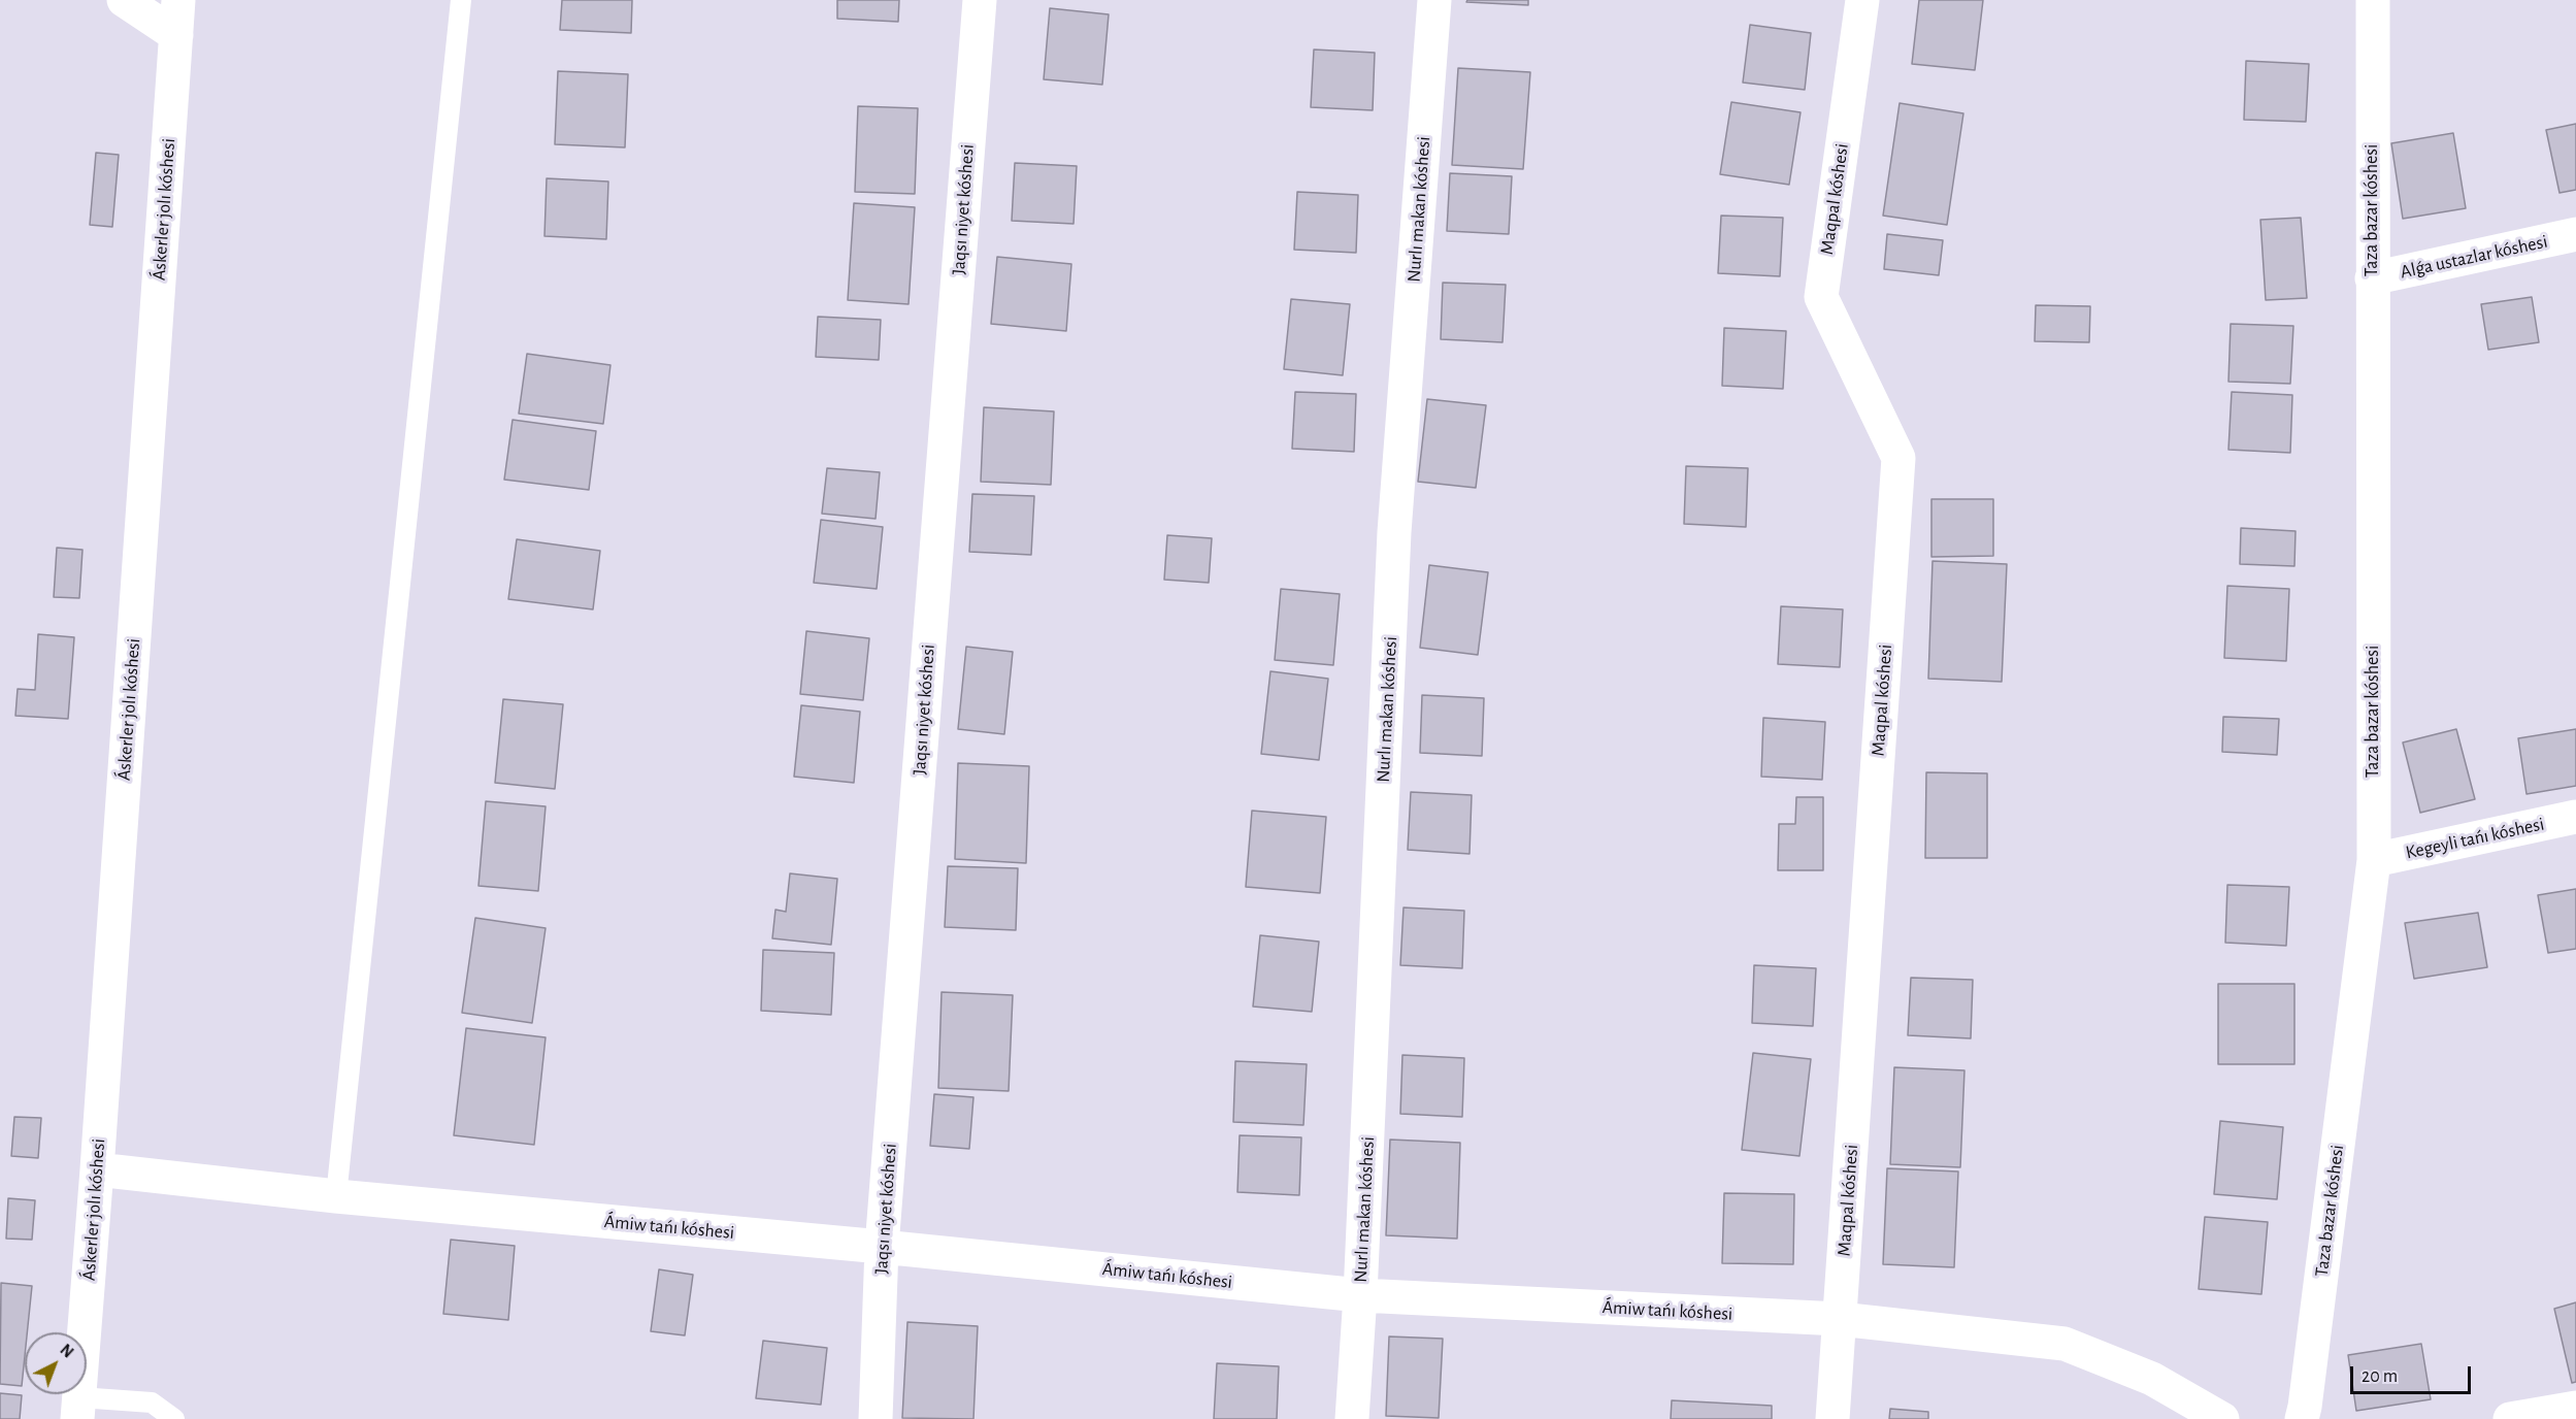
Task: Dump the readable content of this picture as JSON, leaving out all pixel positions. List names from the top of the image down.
{
  "streets": {
    "street": [
      "Maqpal kóshesi",
      "Áskerler jolı kóshesi",
      "Jaqsı niyet kóshesi",
      "Nurlı makan kóshesi",
      "Taza bazar kóshesi",
      "Alǵa ustazlar kóshesi",
      "Kegeyli tańı kóshesi",
      "Ámiw tańı kóshesi"
    ]
  },
  "crossings": [
    ["Maqpal kóshesi", "Ámiw tańı kóshesi"],
    ["Áskerler jolı kóshesi", "Ámiw tańı kóshesi"],
    ["Jaqsı niyet kóshesi", "Ámiw tańı kóshesi"],
    ["Nurlı makan kóshesi", "Ámiw tańı kóshesi"],
    ["Taza bazar kóshesi", "Alǵa ustazlar kóshesi"],
    ["Taza bazar kóshesi", "Kegeyli tańı kóshesi"]
  ],
  "scale_bar": "20 m",
  "north": "top right"
}
